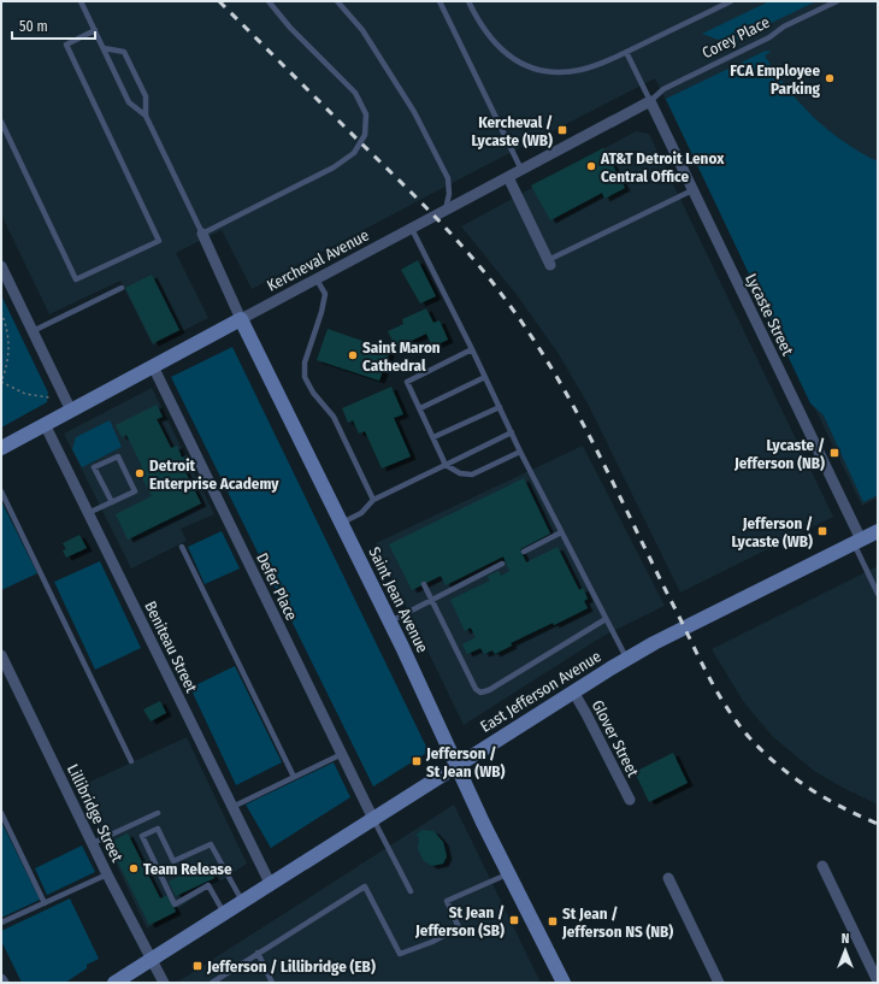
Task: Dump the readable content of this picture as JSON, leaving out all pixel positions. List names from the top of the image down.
{
  "streets": {
    "street": [
      "Kercheval Avenue",
      "Lycaste Street",
      "Defer Place",
      "Saint Jean Avenue",
      "Beniteau Street",
      "East Jefferson Avenue",
      "Glover Street",
      "Lillibridge Street"
    ],
    "lane": ["Corey Place"]
  },
  "crossings": [
    ["Corey Place", "Kercheval Avenue"],
    ["Corey Place", "Lycaste Street"],
    ["Kercheval Avenue", "Lycaste Street"],
    ["Kercheval Avenue", "Defer Place"],
    ["Kercheval Avenue", "Saint Jean Avenue"],
    ["Kercheval Avenue", "Beniteau Street"],
    ["Lycaste Street", "East Jefferson Avenue"],
    ["Defer Place", "East Jefferson Avenue"],
    ["Saint Jean Avenue", "East Jefferson Avenue"],
    ["Beniteau Street", "East Jefferson Avenue"],
    ["East Jefferson Avenue", "Glover Street"],
    ["East Jefferson Avenue", "Lillibridge Street"]
  ],
  "places": {
    "other": [
      "FCA Employee Parking",
      "AT&T Detroit Lenox Central Office",
      "Saint Maron Cathedral",
      "Detroit Enterprise Academy",
      "Team Release"
    ],
    "transit": [
      "Kercheval / Lycaste (WB)",
      "Lycaste / Jefferson (NB)",
      "Jefferson / Lycaste (WB)",
      "Jefferson / St Jean (WB)",
      "St Jean / Jefferson (SB)",
      "St Jean / Jefferson NS (NB)",
      "Jefferson / Lillibridge (EB)"
    ]
  },
  "scale_bar": "50 m",
  "north": "top"
}
